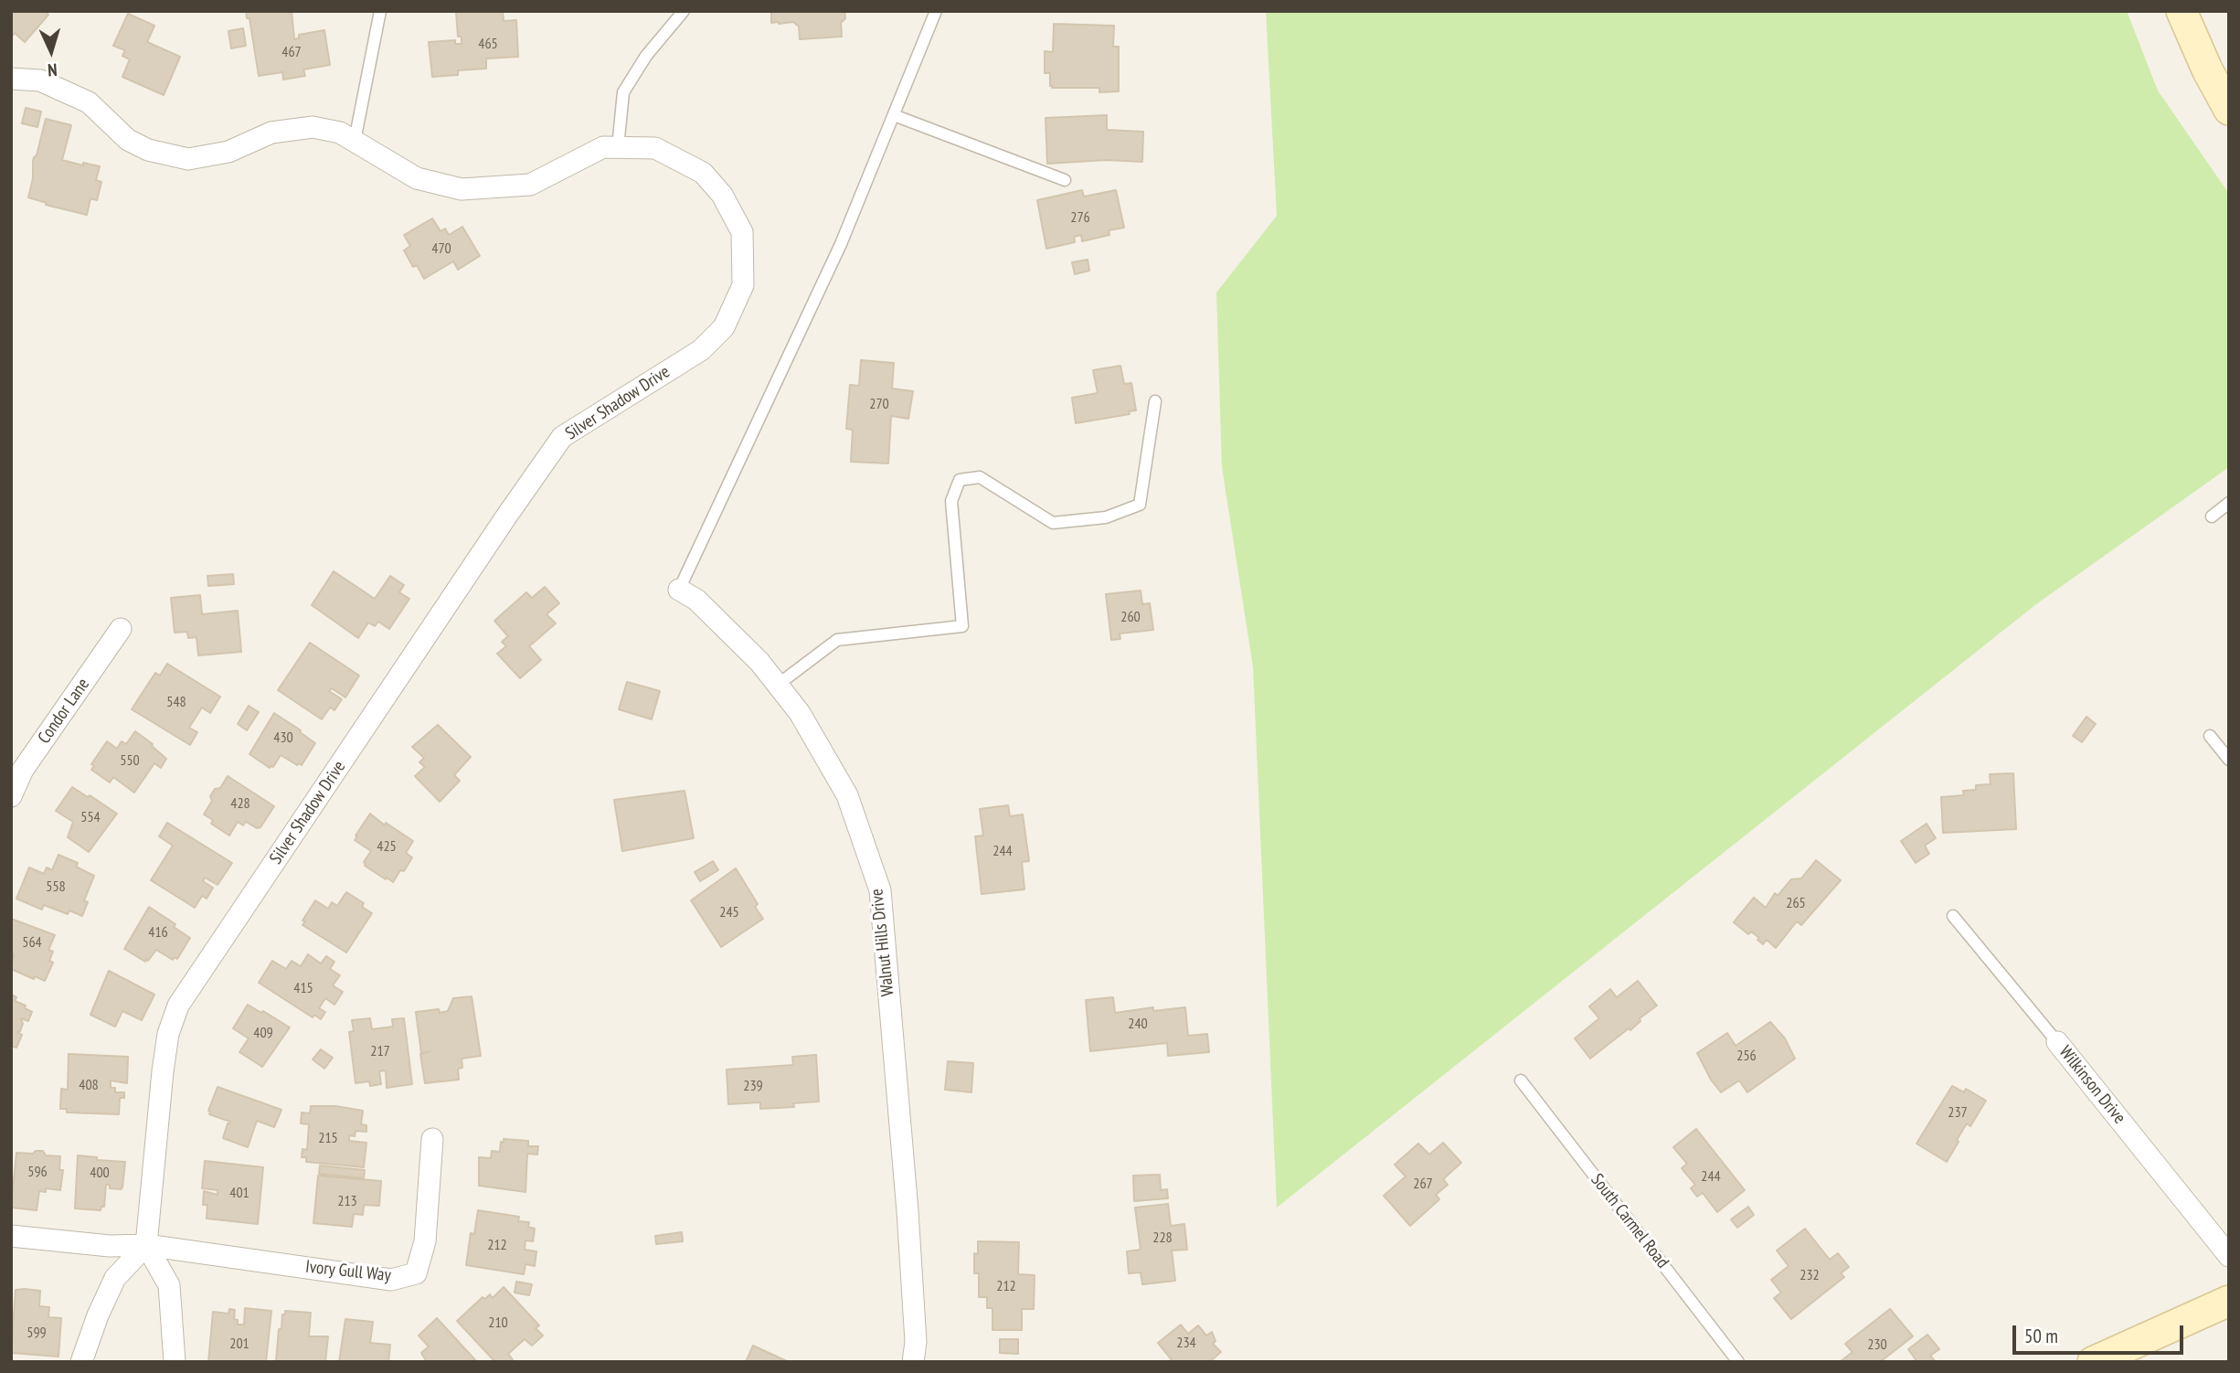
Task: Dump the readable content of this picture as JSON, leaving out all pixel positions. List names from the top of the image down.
{
  "streets": {
    "street": [
      "Silver Shadow Drive",
      "Condor Lane",
      "Walnut Hills Drive",
      "Wilkinson Drive",
      "Ivory Gull Way"
    ],
    "lane": ["South Carmel Road"]
  },
  "crossings": [
    ["Silver Shadow Drive", "Ivory Gull Way"]
  ],
  "house_numbers": [
    "465",
    "467",
    "276",
    "470",
    "270",
    "260",
    "548",
    "430",
    "550",
    "428",
    "554",
    "425",
    "244",
    "558",
    "265",
    "245",
    "416",
    "564",
    "415",
    "240",
    "409",
    "217",
    "256",
    "408",
    "239",
    "237",
    "215",
    "596",
    "400",
    "244",
    "267",
    "401",
    "213",
    "228",
    "212",
    "232",
    "212",
    "210",
    "599",
    "234",
    "201",
    "230"
  ],
  "scale_bar": "50 m",
  "north": "bottom"
}
